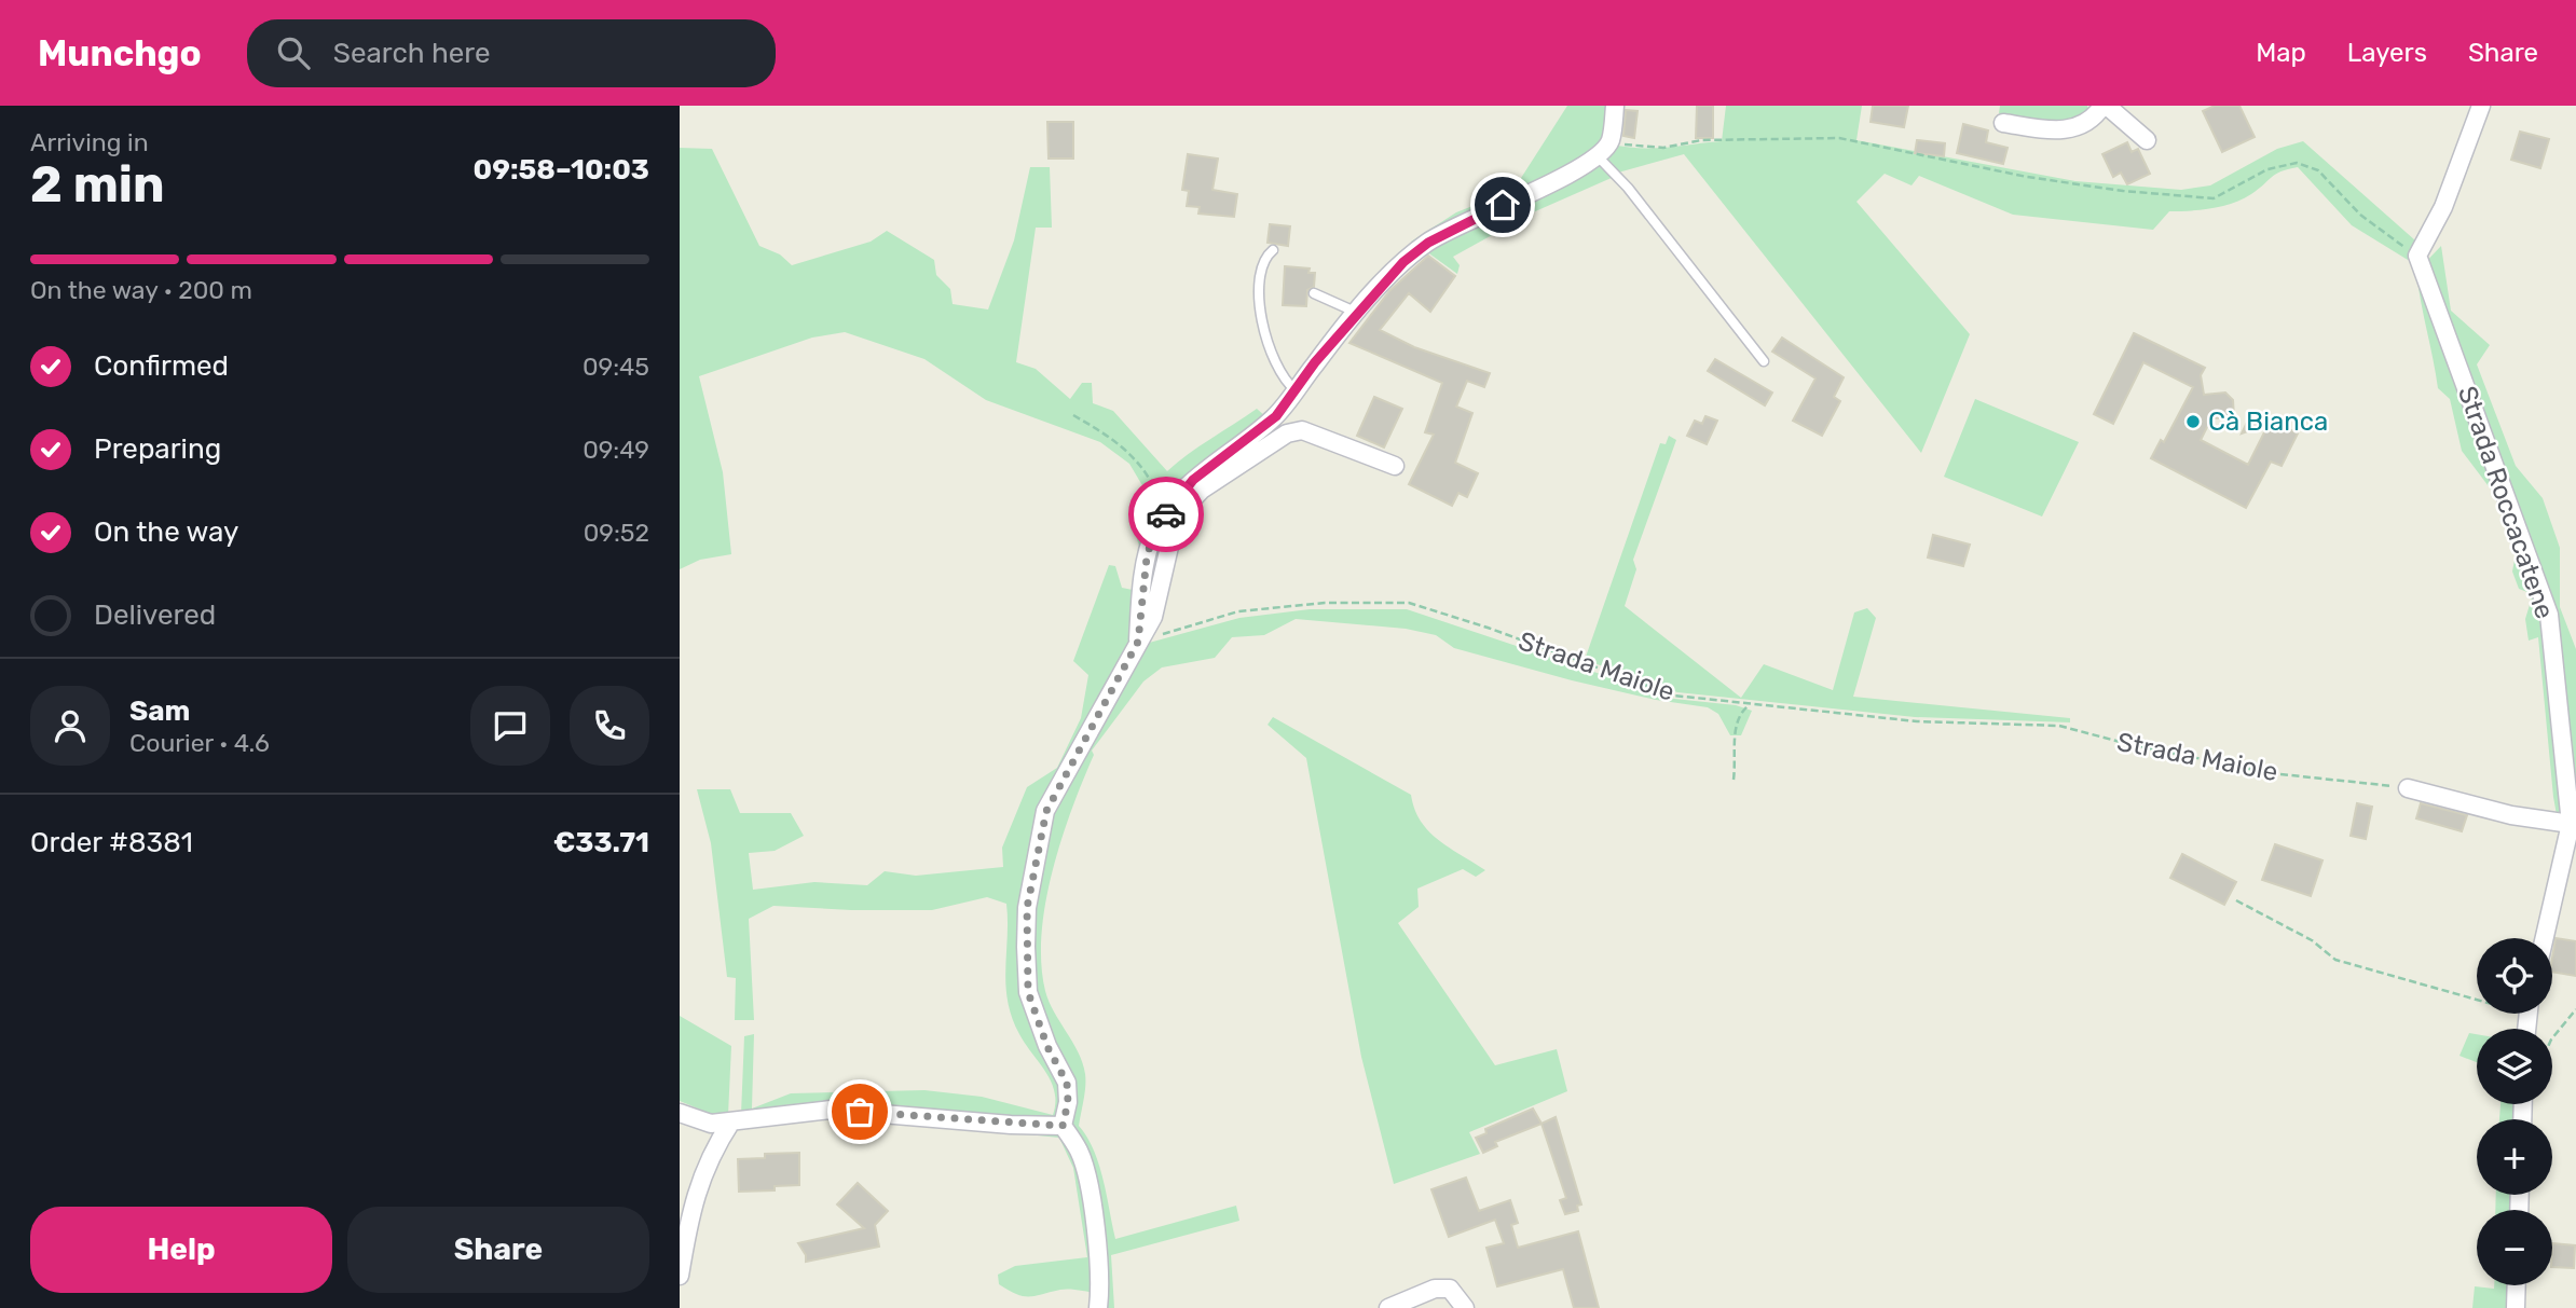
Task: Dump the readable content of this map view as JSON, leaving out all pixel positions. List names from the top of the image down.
{
  "streets": {
    "street": ["Strada Roccacatene"],
    "path": ["Strada Maiole"]
  },
  "places": ["Cà Bianca"],
  "page": {
    "header": "Munchgo",
    "search": "Search here",
    "nav": ["Map", "Layers", "Share"],
    "heading": ["2 min", "Arriving in", "09:58–10:03"],
    "panel": [
      "Sam",
      "Courier · 4.6",
      "Order #8381",
      "€33.71"
    ],
    "bar": "On the way · 200 m",
    "list": [
      ["Confirmed", "09:45"],
      ["Preparing", "09:49"],
      ["On the way", "09:52"],
      "Delivered"
    ],
    "map_buttons": ["+", "−"],
    "buttons": ["Help", "Share"]
  }
}
